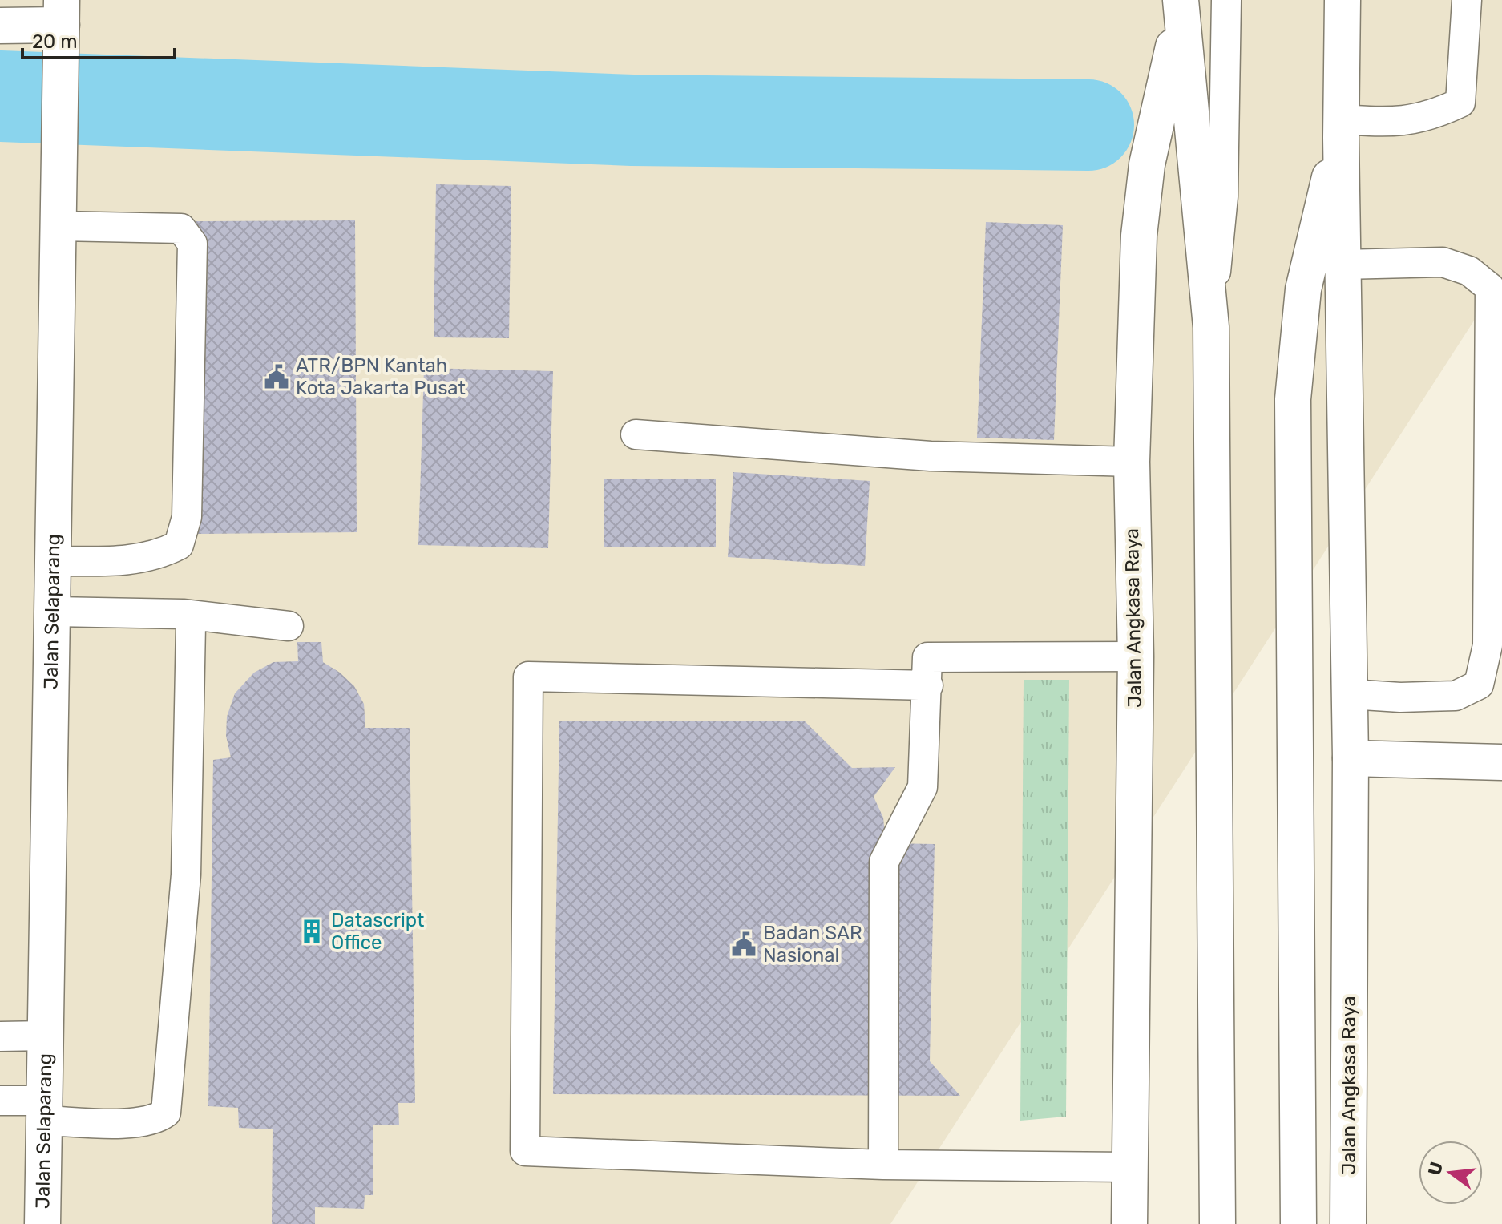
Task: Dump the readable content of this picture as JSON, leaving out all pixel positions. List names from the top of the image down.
{
  "streets": {
    "main road": ["Jalan Selaparang", "Jalan Angkasa Raya"]
  },
  "places": {
    "public building": ["ATR/BPN Kantah Kota Jakarta Pusat", "Badan SAR Nasional"],
    "building": ["Datascript Office"]
  },
  "scale_bar": "20 m",
  "north": "left"
}
